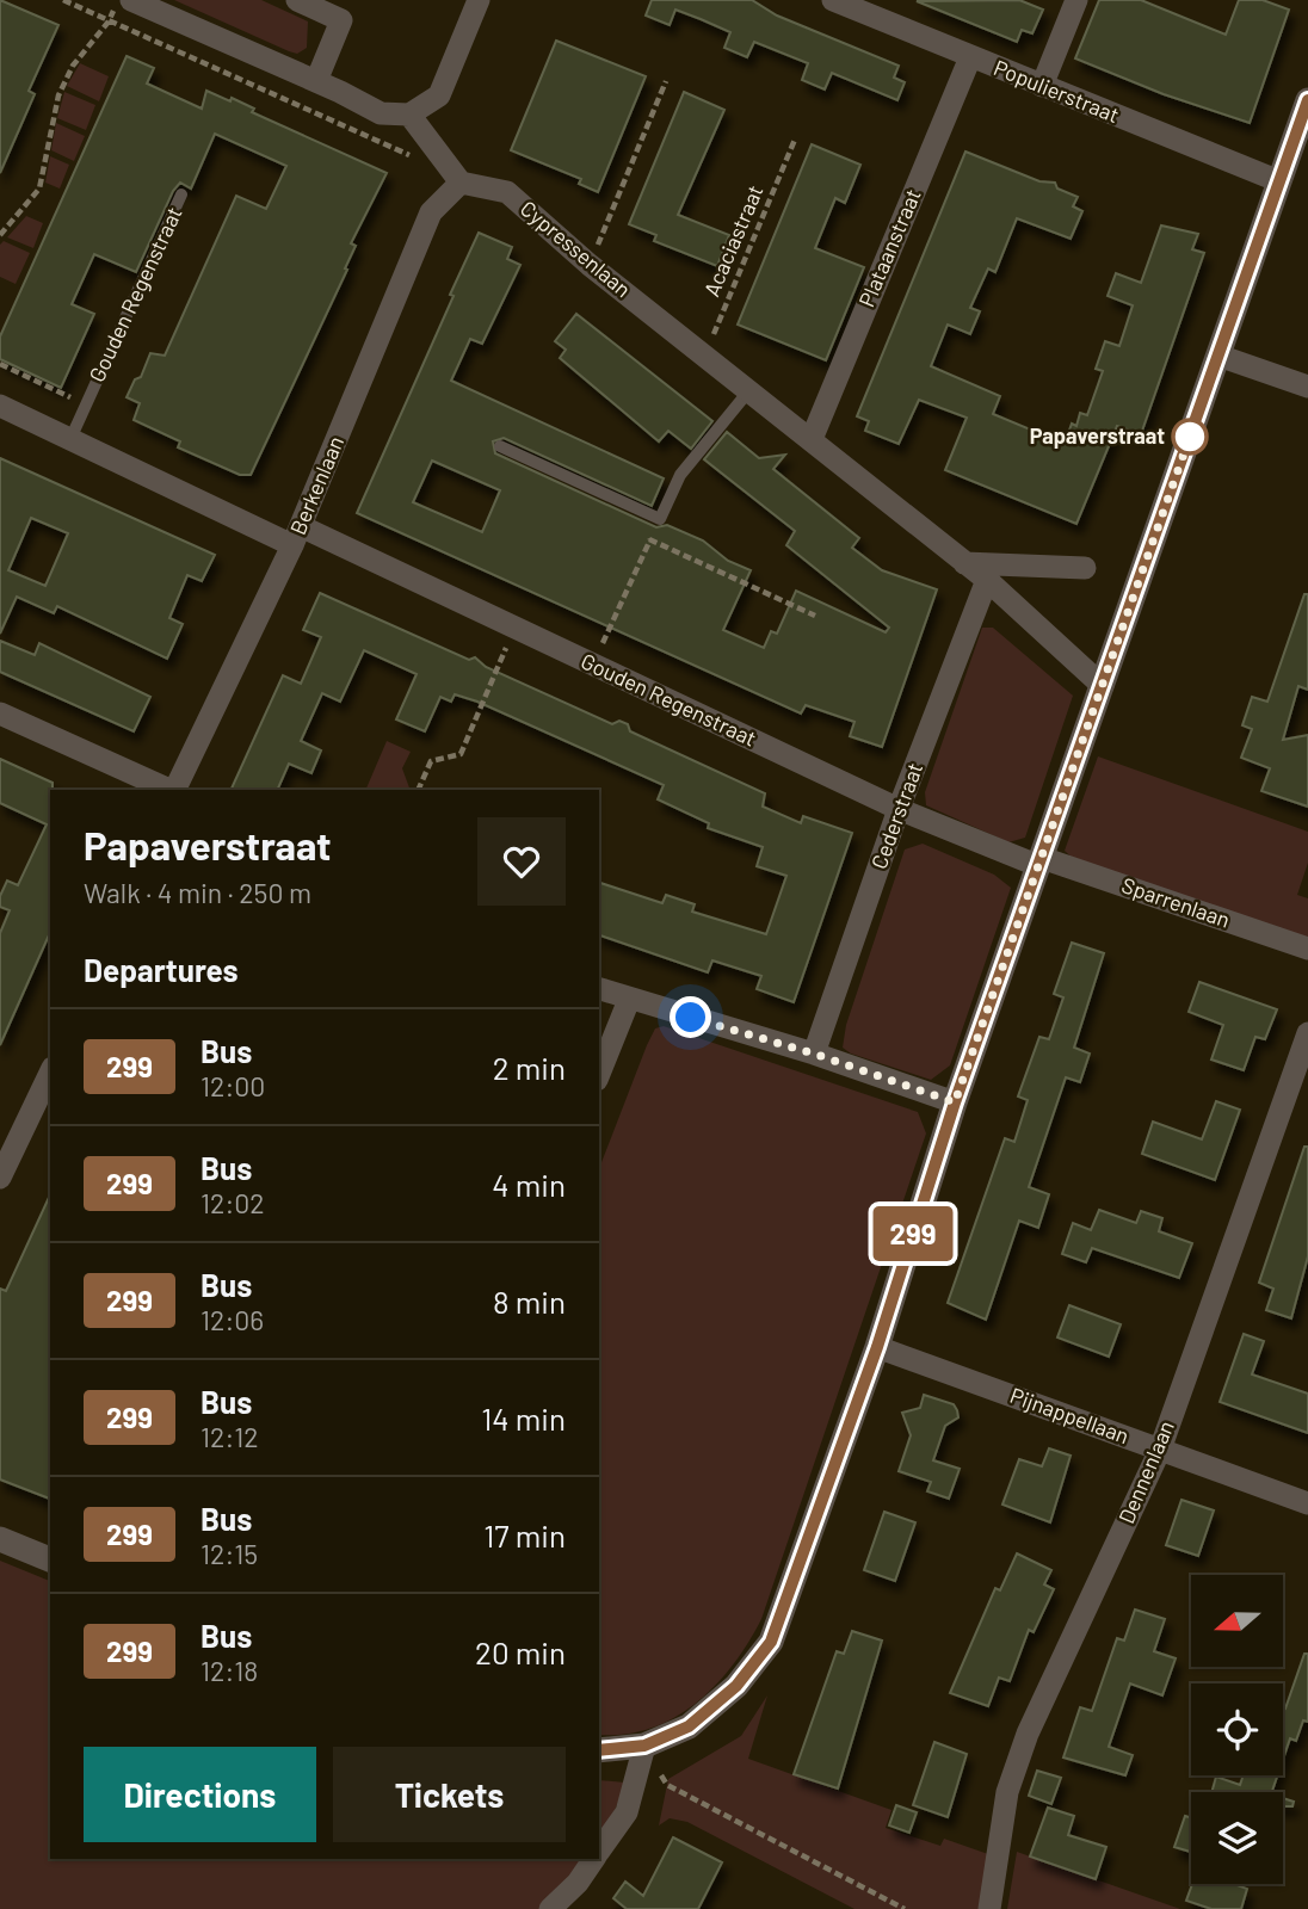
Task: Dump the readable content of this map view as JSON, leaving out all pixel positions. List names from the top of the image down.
{
  "streets": {
    "street": [
      "Populierstraat",
      "Plataanstraat",
      "Cypressenlaan",
      "Gouden Regenstraat",
      "Berkenlaan",
      "Cederstraat",
      "Sparrenlaan",
      "Pijnappellaan",
      "Dennenlaan"
    ],
    "path": ["Acaciastraat"]
  },
  "crossings": [
    ["Populierstraat", "Plataanstraat"],
    ["Acaciastraat", "Cypressenlaan"],
    ["Plataanstraat", "Cypressenlaan"],
    ["Cypressenlaan", "Berkenlaan"],
    ["Cypressenlaan", "Cederstraat"],
    ["Gouden Regenstraat", "Berkenlaan"],
    ["Gouden Regenstraat", "Cederstraat"],
    ["Gouden Regenstraat", "Sparrenlaan"],
    ["Pijnappellaan", "Dennenlaan"]
  ],
  "places": ["Papaverstraat"],
  "lines": ["bus line 299"],
  "north": "left",
  "page": {
    "on_map": "299",
    "heading": [
      ["Papaverstraat", "Walk · 4 min · 250 m"],
      "Departures"
    ],
    "list": [
      {
        "mark": "299",
        "name": "Bus",
        "note": "12:00",
        "value": "2 min"
      },
      {
        "mark": "299",
        "name": "Bus",
        "note": "12:02",
        "value": "4 min"
      },
      {
        "mark": "299",
        "name": "Bus",
        "note": "12:06",
        "value": "8 min"
      },
      {
        "mark": "299",
        "name": "Bus",
        "note": "12:12",
        "value": "14 min"
      },
      {
        "mark": "299",
        "name": "Bus",
        "note": "12:15",
        "value": "17 min"
      },
      {
        "mark": "299",
        "name": "Bus",
        "note": "12:18",
        "value": "20 min"
      }
    ],
    "buttons": ["Directions", "Tickets"]
  }
}
